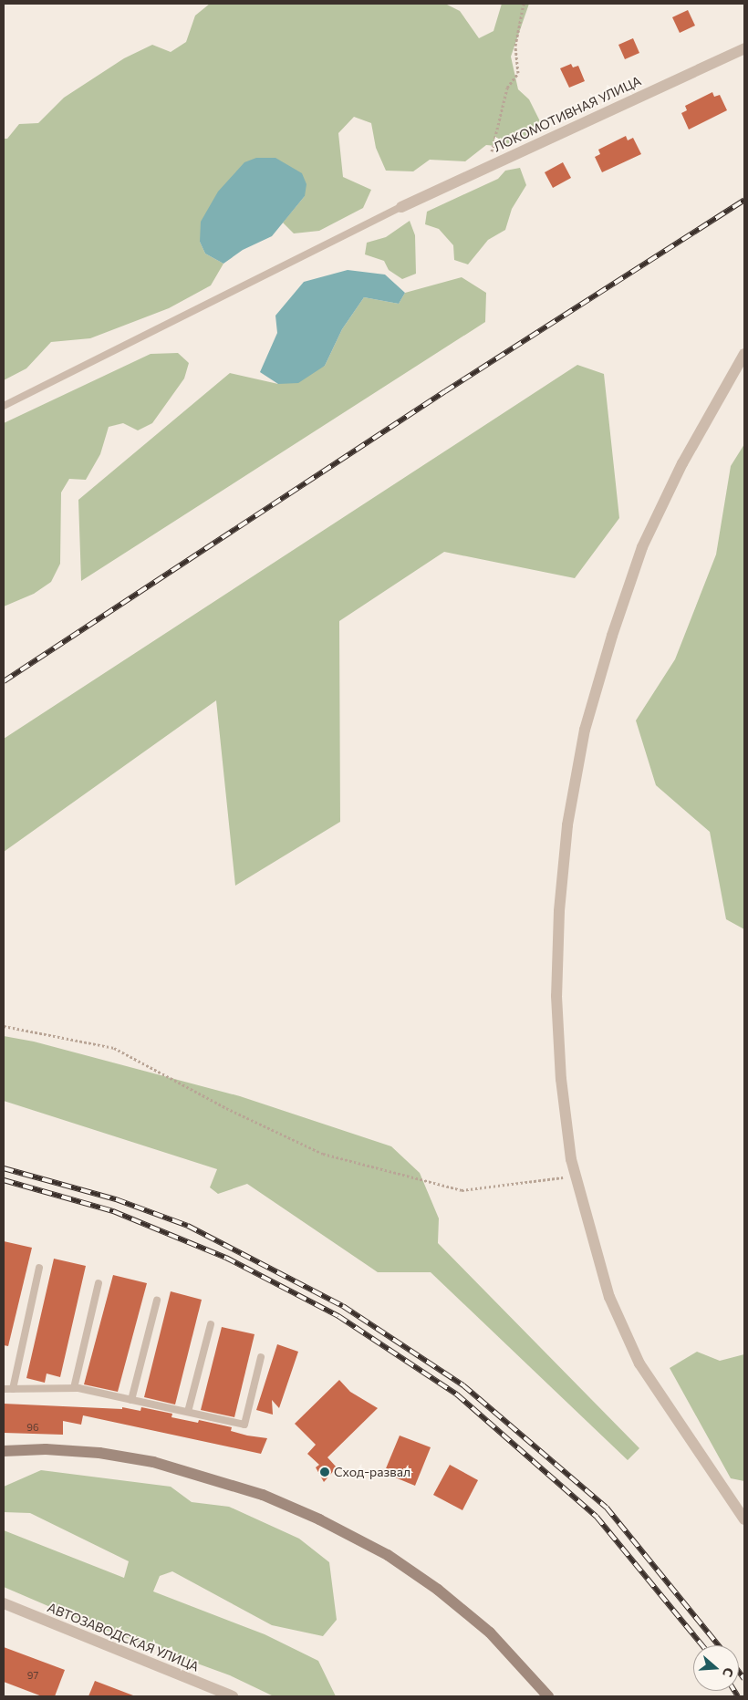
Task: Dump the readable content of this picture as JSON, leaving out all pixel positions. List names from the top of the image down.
{
  "streets": {
    "street": ["ЛОКОМОТИВНАЯ УЛИЦА", "АВТОЗАВОДСКАЯ УЛИЦА"]
  },
  "places": ["Сход-развал"],
  "house_numbers": ["96", "97"],
  "north": "right"
}
